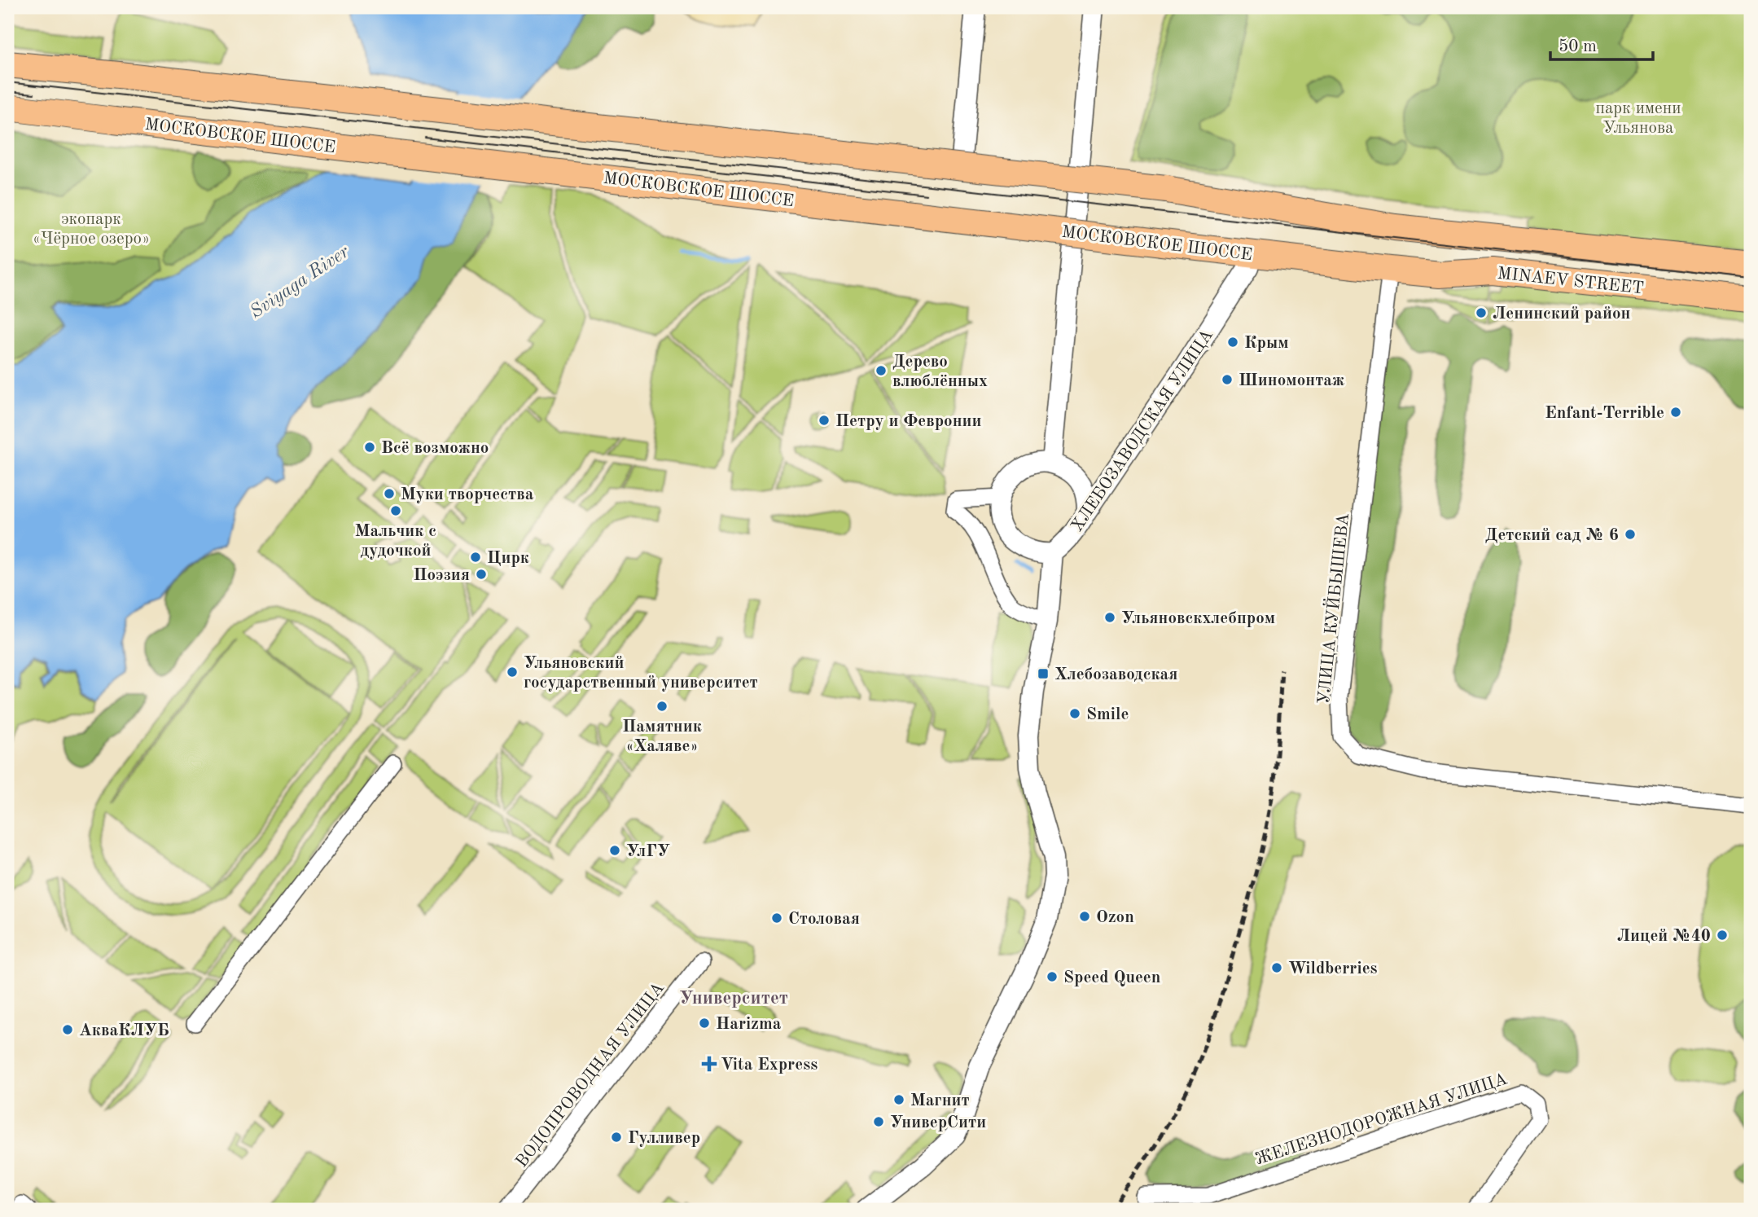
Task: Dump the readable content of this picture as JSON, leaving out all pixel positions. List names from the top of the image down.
{
  "streets": {
    "main road": ["МОСКОВСКОЕ ШОССЕ", "MINAEV STREET"],
    "street": [
      "ХЛЕБОЗАВОДСКАЯ УЛИЦА",
      "УЛИЦА КУЙБЫШЕВА",
      "ВОДОПРОВОДНАЯ УЛИЦА",
      "ЖЕЛЕЗНОДОРОЖНАЯ УЛИЦА"
    ]
  },
  "crossings": [
    ["МОСКОВСКОЕ ШОССЕ", "MINAEV STREET"],
    ["МОСКОВСКОЕ ШОССЕ", "ХЛЕБОЗАВОДСКАЯ УЛИЦА"],
    ["МОСКОВСКОЕ ШОССЕ", "УЛИЦА КУЙБЫШЕВА"],
    ["MINAEV STREET", "УЛИЦА КУЙБЫШЕВА"]
  ],
  "districts": ["Университет"],
  "water": ["Sviyaga River"],
  "parks": ["парк имени Ульянова", "экопарк «Чёрное озеро»"],
  "places": {
    "other": [
      "Ленинский район",
      "Крым",
      "Дерево влюблённых",
      "Шиномонтаж",
      "Enfant-Terrible",
      "Петру и Февронии",
      "Всё возможно",
      "Муки творчества",
      "Мальчик с дудочкой",
      "Детский сад № 6",
      "Цирк",
      "Поэзия",
      "Ульяновскхлебпром",
      "Ульяновский государственный университет",
      "Памятник «Халяве»",
      "Smile",
      "УлГУ",
      "Ozon",
      "Столовая",
      "Лицей №40",
      "Wildberries",
      "Speed Queen",
      "Harizma",
      "АкваКЛУБ",
      "Магнит",
      "УниверСити",
      "Гулливер"
    ],
    "transit": ["Хлебозаводская"],
    "health": ["Vita Express"]
  },
  "scale_bar": "50 m"
}
